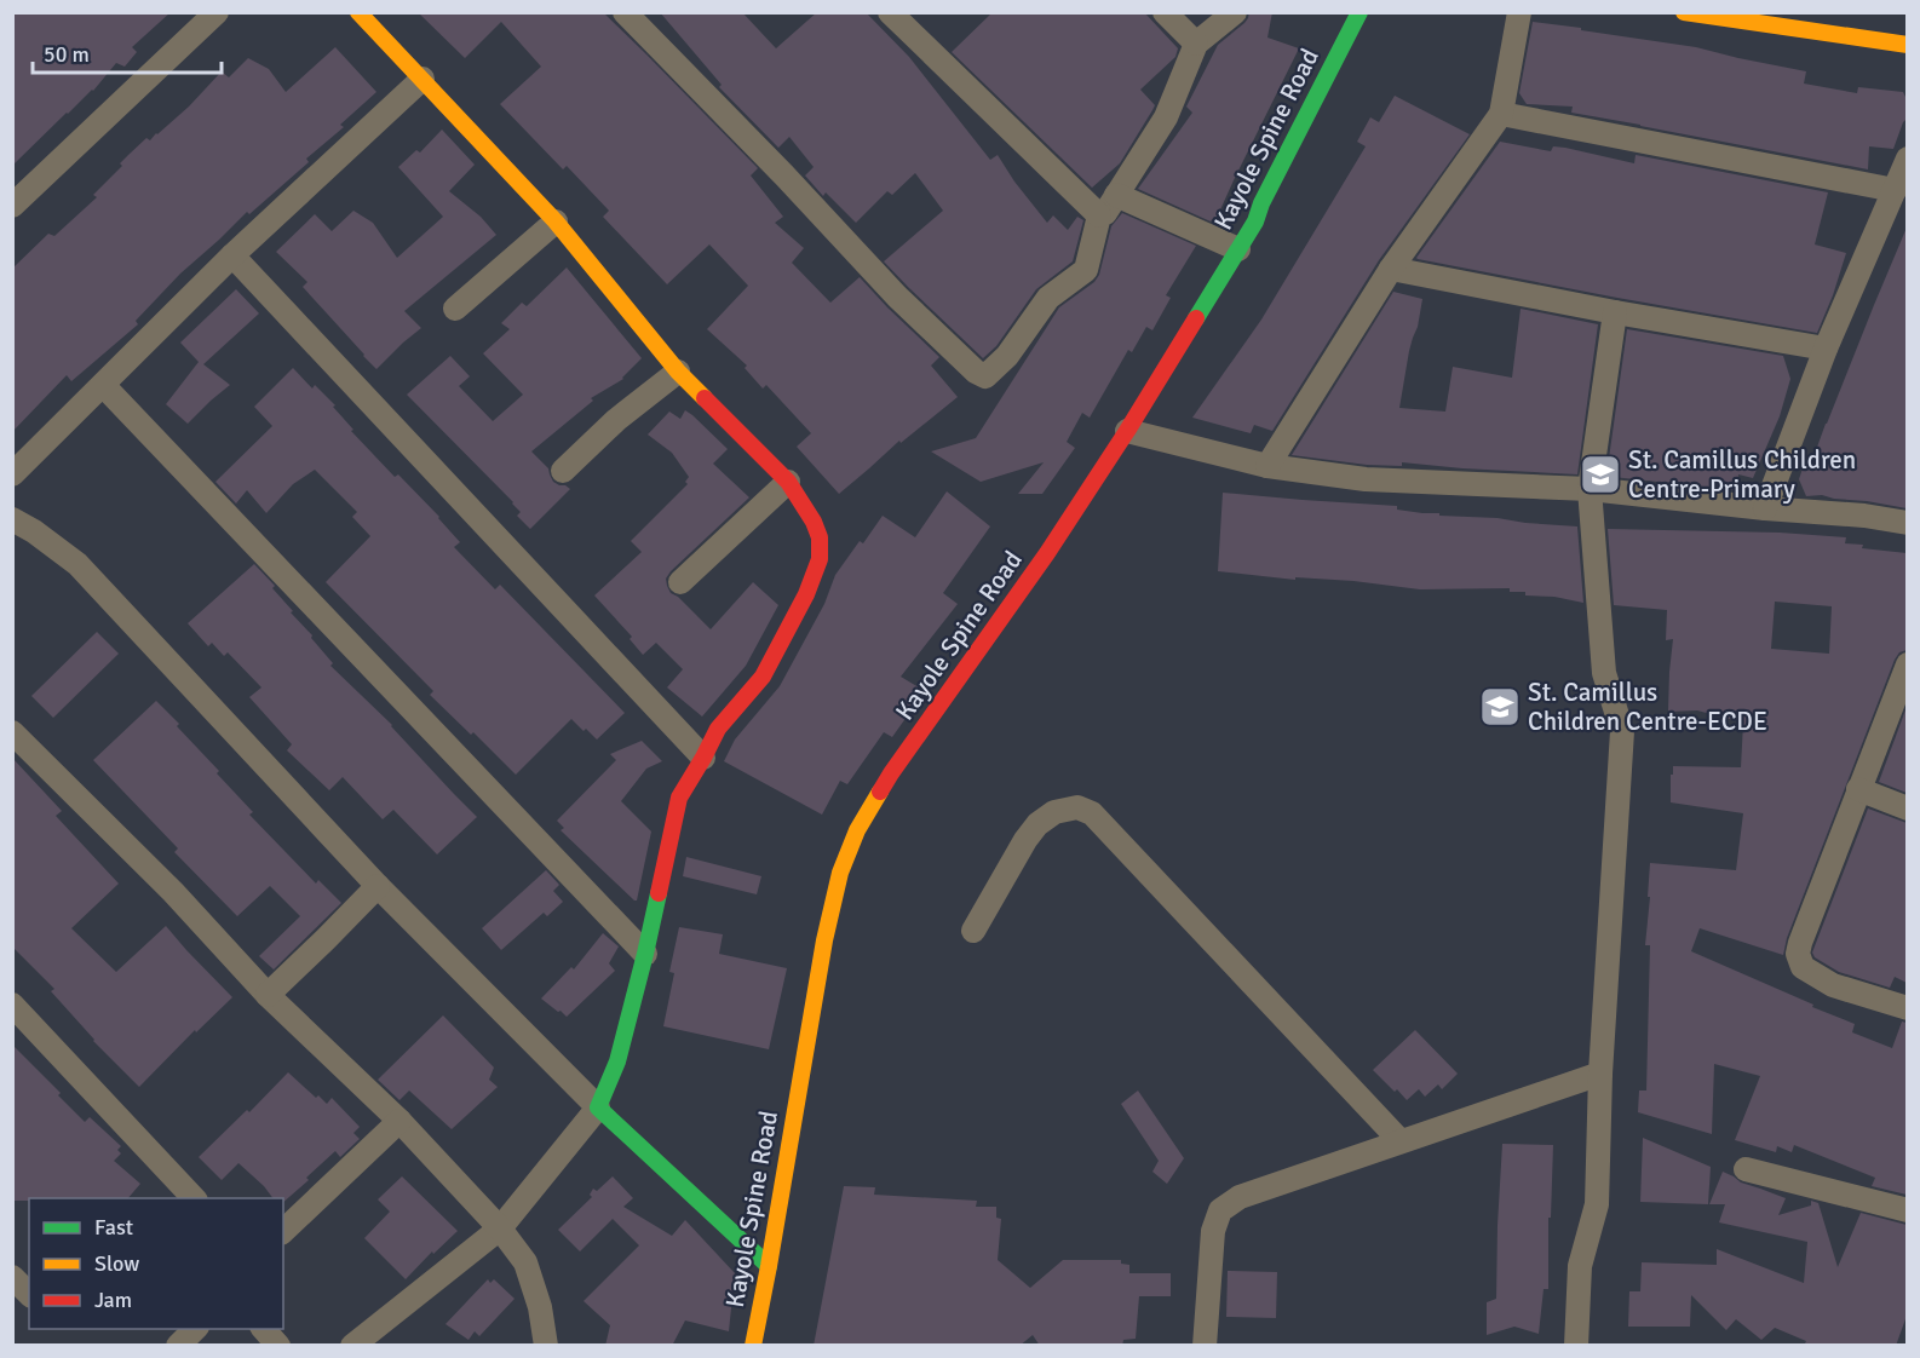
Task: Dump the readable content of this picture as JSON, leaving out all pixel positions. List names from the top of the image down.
{
  "streets": {
    "street": ["Kayole Spine Road"]
  },
  "places": {
    "school or university": ["St. Camillus Children Centre-Primary", "St. Camillus Children Centre-ECDE"]
  },
  "legend": ["Fast", "Slow", "Jam"],
  "scale_bar": "50 m"
}
